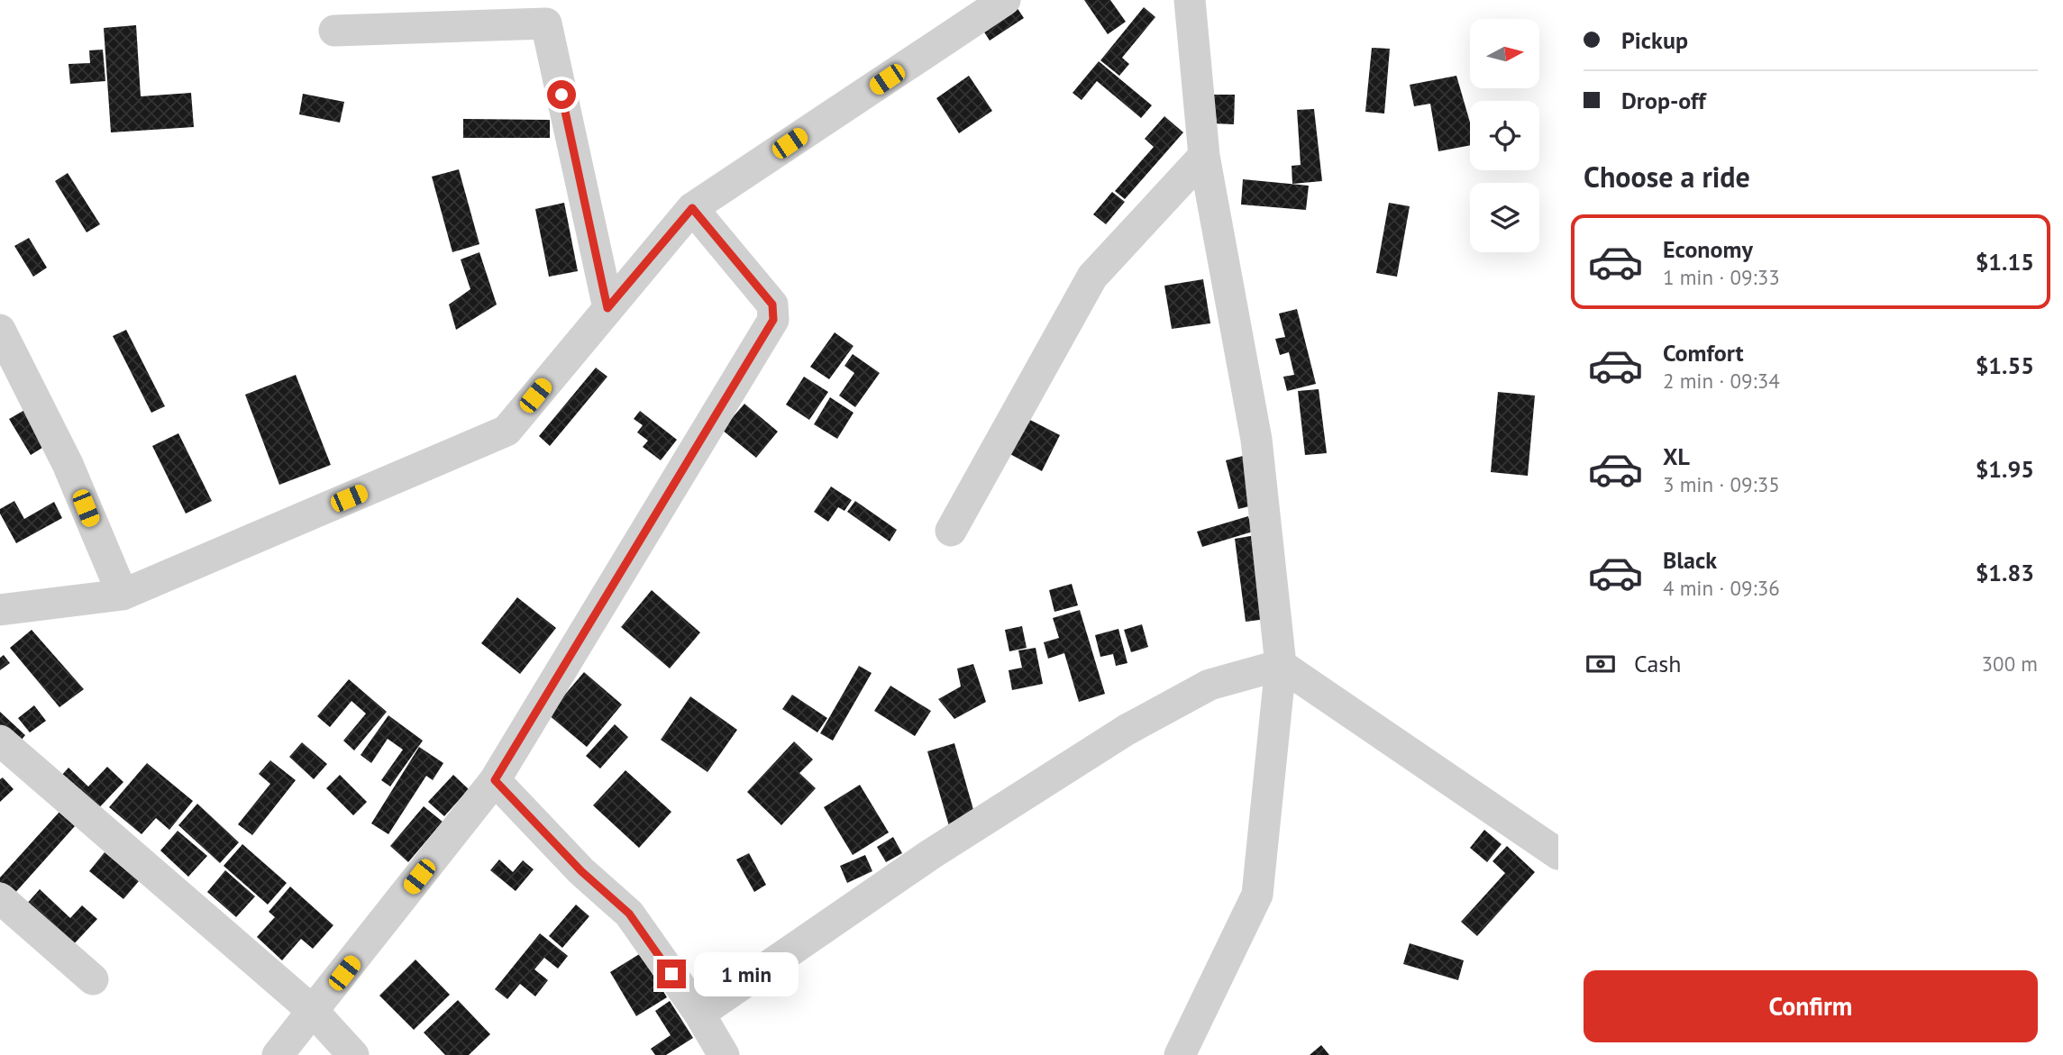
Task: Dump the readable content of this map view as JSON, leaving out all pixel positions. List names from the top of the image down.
{
  "north": "right",
  "page": {
    "banner": ["Pickup", "Drop-off"],
    "heading": "Choose a ride",
    "list": [
      {
        "name": "Economy",
        "note": "1 min · 09:33",
        "value": "$1.15"
      },
      {
        "name": "Comfort",
        "note": "2 min · 09:34",
        "value": "$1.55"
      },
      {
        "name": "XL",
        "note": "3 min · 09:35",
        "value": "$1.95"
      },
      {
        "name": "Black",
        "note": "4 min · 09:36",
        "value": "$1.83"
      }
    ],
    "pay": ["Cash", "300 m"],
    "bubble": "1 min",
    "buttons": "Confirm"
  }
}
